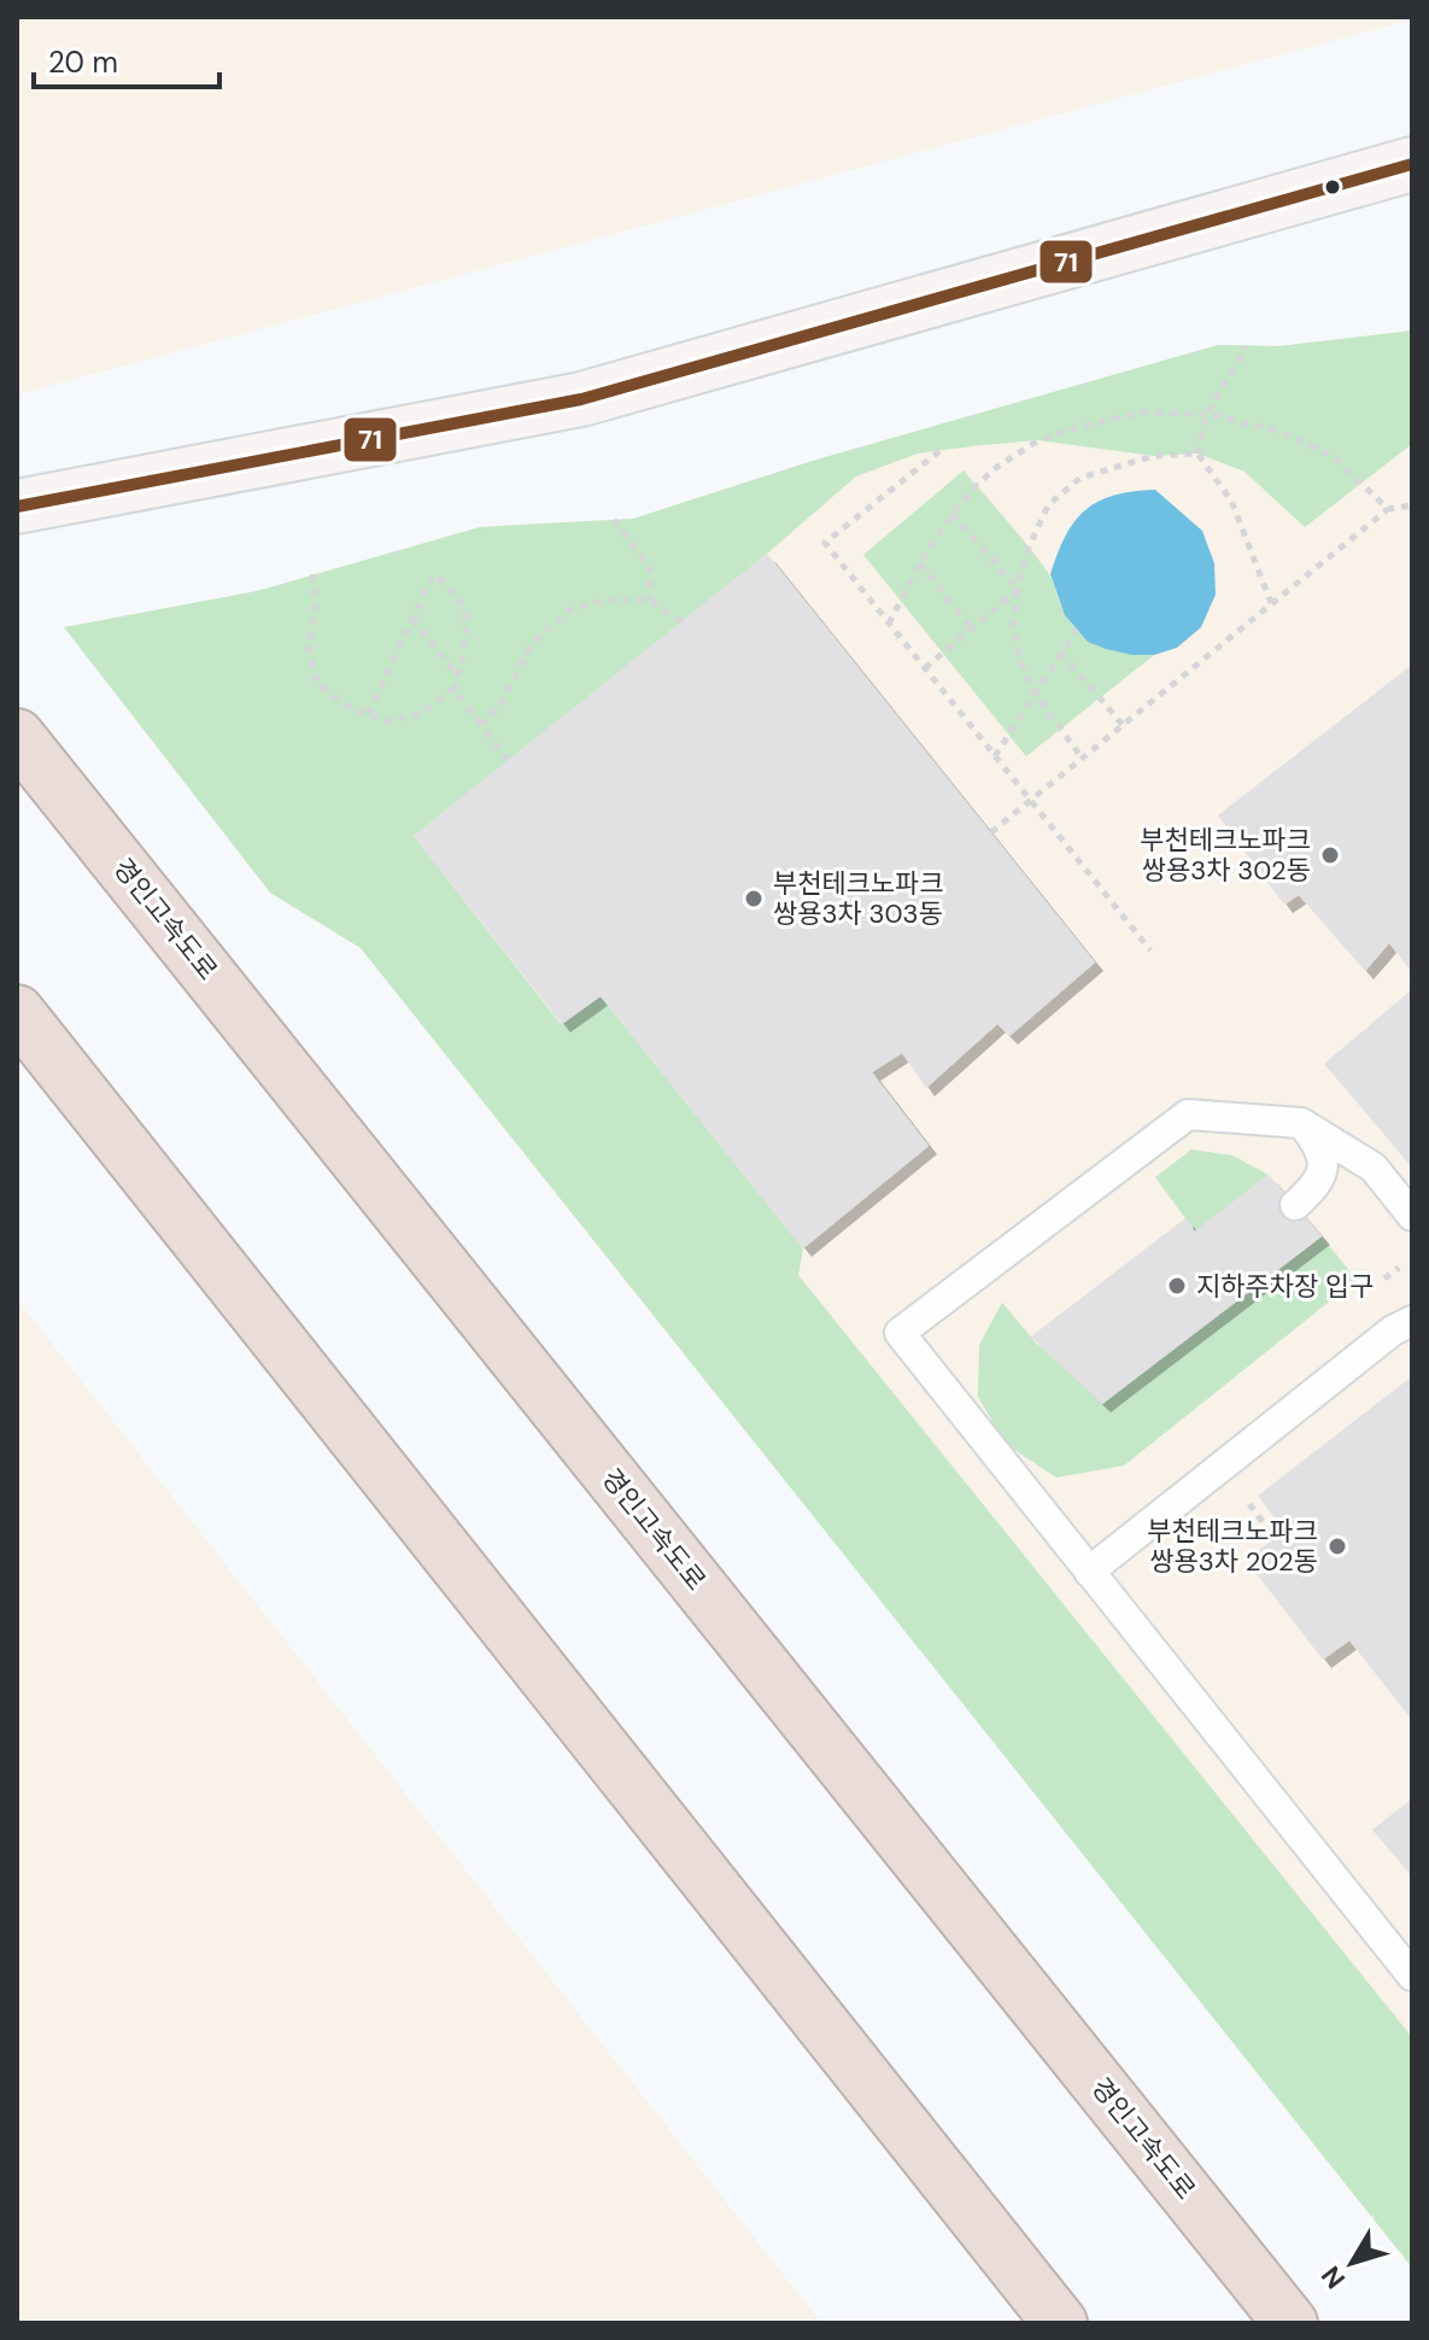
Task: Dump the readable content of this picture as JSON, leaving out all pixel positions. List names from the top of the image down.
{
  "streets": {
    "highway": ["경인고속도로"]
  },
  "places": [
    "부천테크노파크 쌍용3차 302동",
    "부천테크노파크 쌍용3차 303동",
    "지하주차장 입구",
    "부천테크노파크 쌍용3차 202동"
  ],
  "lines": ["transit line 71"],
  "scale_bar": "20 m",
  "north": "bottom left"
}
